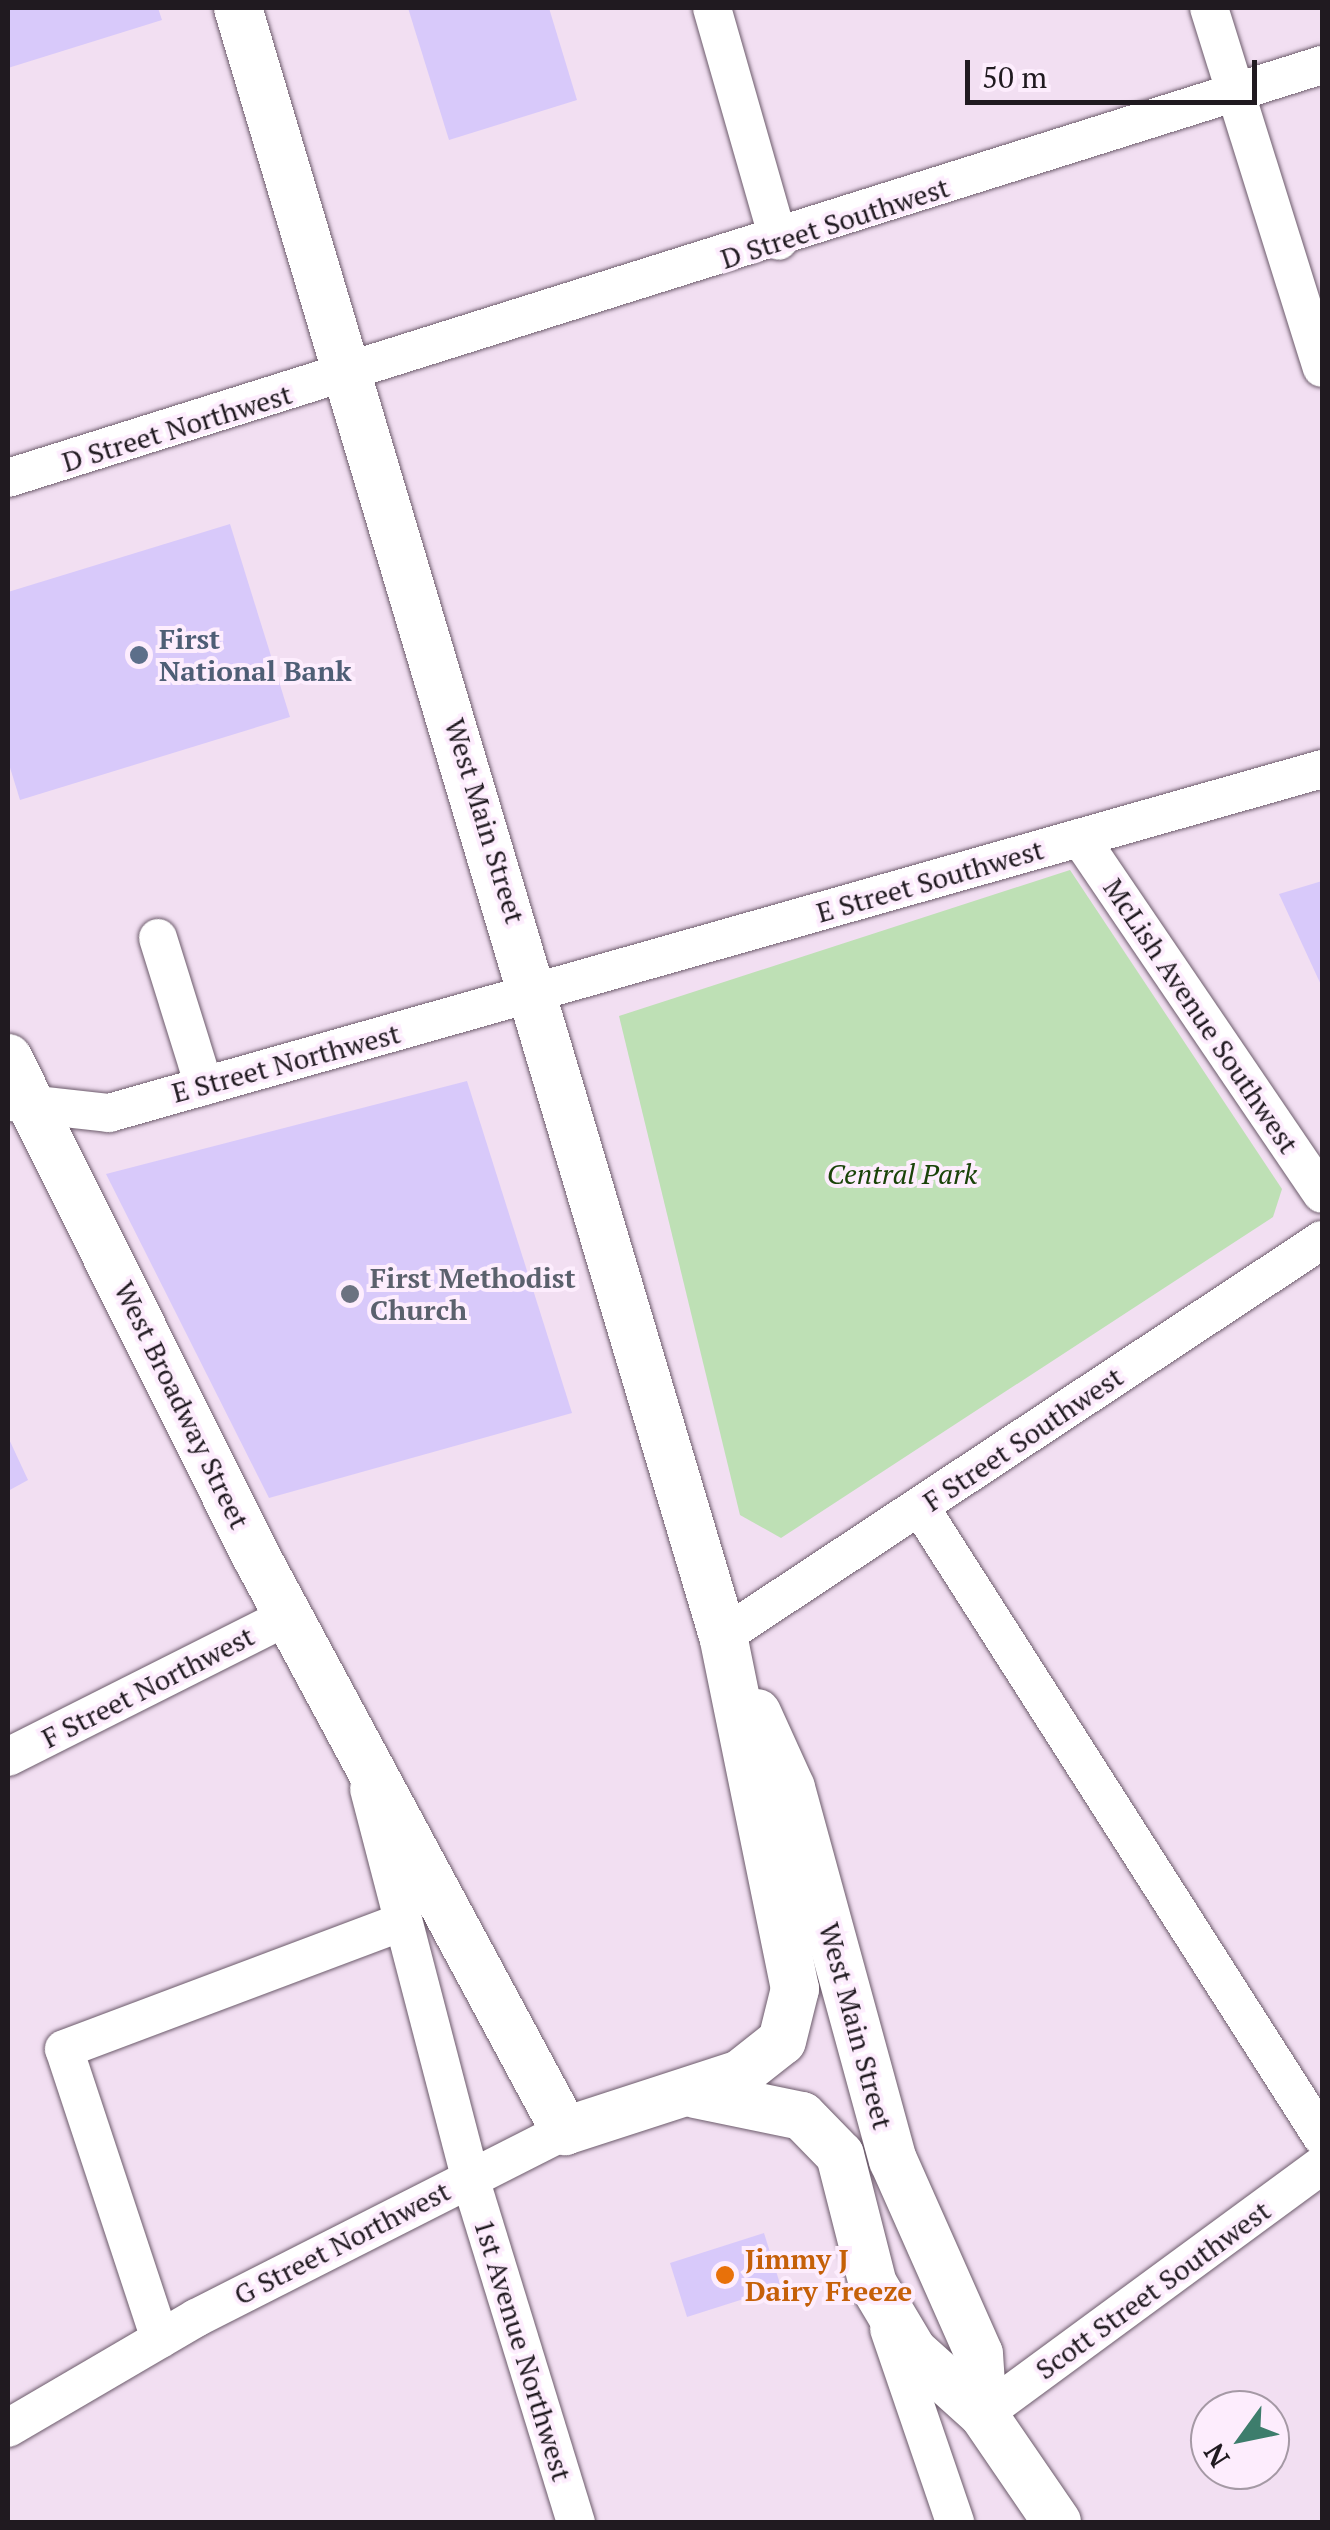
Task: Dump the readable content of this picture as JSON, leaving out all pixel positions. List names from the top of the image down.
{
  "streets": {
    "main road": ["West Main Street", "West Broadway Street", "G Street Northwest"],
    "street": [
      "D Street Southwest",
      "D Street Northwest",
      "E Street Southwest",
      "McLish Avenue Southwest",
      "E Street Northwest",
      "F Street Southwest",
      "F Street Northwest",
      "Scott Street Southwest",
      "1st Avenue Northwest"
    ]
  },
  "crossings": [
    ["D Street Southwest", "D Street Northwest"],
    ["D Street Southwest", "West Main Street"],
    ["D Street Northwest", "West Main Street"],
    ["West Main Street", "E Street Southwest"],
    ["West Main Street", "E Street Northwest"],
    ["West Main Street", "F Street Southwest"],
    ["West Main Street", "G Street Northwest"],
    ["West Main Street", "Scott Street Southwest"],
    ["E Street Southwest", "McLish Avenue Southwest"],
    ["E Street Southwest", "E Street Northwest"],
    ["E Street Northwest", "West Broadway Street"],
    ["West Broadway Street", "F Street Northwest"],
    ["West Broadway Street", "G Street Northwest"],
    ["West Broadway Street", "1st Avenue Northwest"],
    ["G Street Northwest", "1st Avenue Northwest"]
  ],
  "parks": ["Central Park"],
  "places": ["First National Bank", "First Methodist Church", "Jimmy J Dairy Freeze"],
  "scale_bar": "50 m",
  "north": "bottom left"
}
